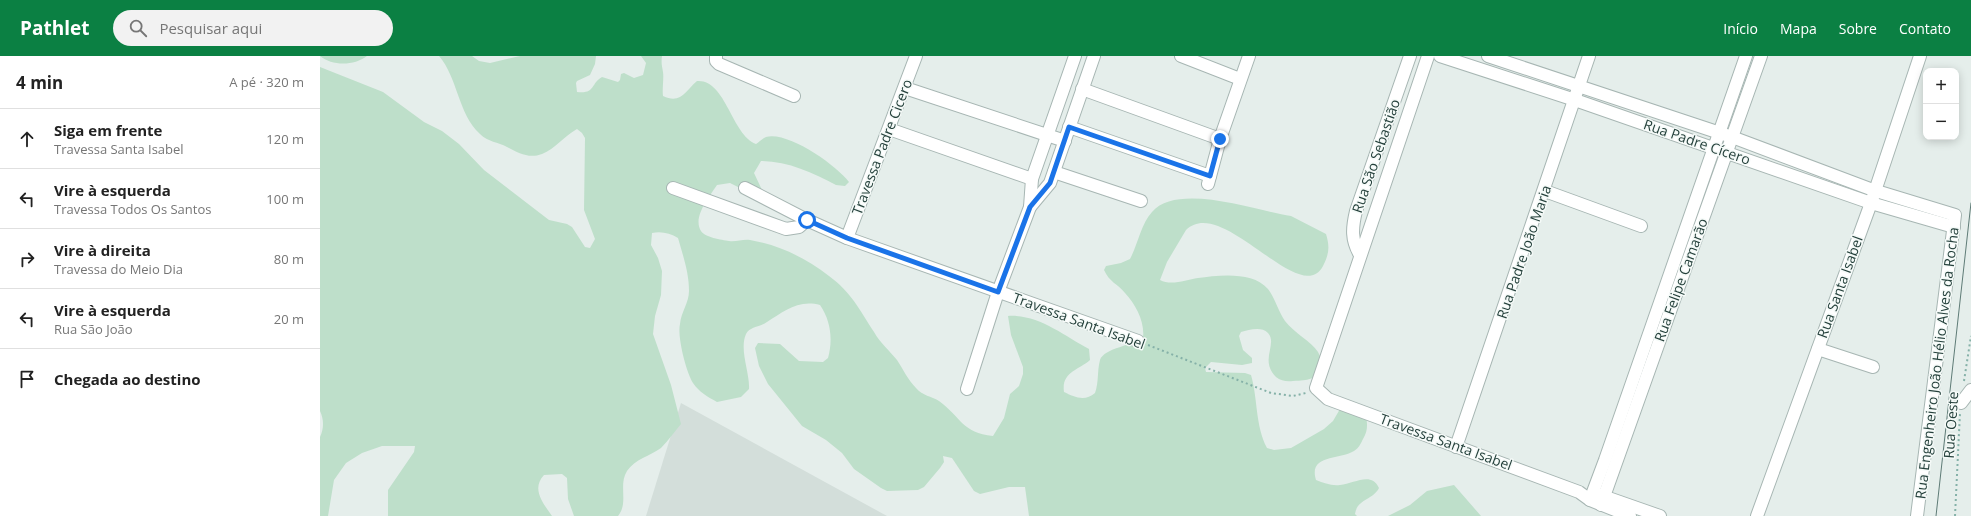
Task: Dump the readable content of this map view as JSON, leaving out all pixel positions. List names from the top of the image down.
{
  "streets": {
    "street": [
      "Rua Padre Cícero",
      "Travessa Padre Cicero",
      "Rua São Sebastião",
      "Rua Padre João Maria",
      "Rua Felipe Camarão",
      "Rua Santa Isabel",
      "Travessa Santa Isabel",
      "Rua Engenheiro João Hélio Alves da Rocha"
    ],
    "path": ["Rua Oeste"]
  },
  "crossings": [
    ["Rua Padre Cícero", "Rua Padre João Maria"],
    ["Rua Padre Cícero", "Rua Felipe Camarão"],
    ["Rua Padre Cícero", "Rua Santa Isabel"],
    ["Rua Padre Cícero", "Rua Engenheiro João Hélio Alves da Rocha"],
    ["Travessa Padre Cicero", "Travessa Santa Isabel"],
    ["Rua São Sebastião", "Travessa Santa Isabel"],
    ["Rua Padre João Maria", "Travessa Santa Isabel"],
    ["Rua Felipe Camarão", "Travessa Santa Isabel"]
  ],
  "page": {
    "header": "Pathlet",
    "search": "Pesquisar aqui",
    "nav": [
      "Início",
      "Mapa",
      "Sobre",
      "Contato"
    ],
    "heading": ["4 min", "A pé · 320 m"],
    "map_buttons": ["+", "−"],
    "list": [
      ["Siga em frente", "Travessa Santa Isabel", "120 m"],
      ["Vire à esquerda", "Travessa Todos Os Santos", "100 m"],
      ["Vire à direita", "Travessa do Meio Dia", "80 m"],
      ["Vire à esquerda", "Rua São João", "20 m"],
      "Chegada ao destino"
    ]
  }
}
